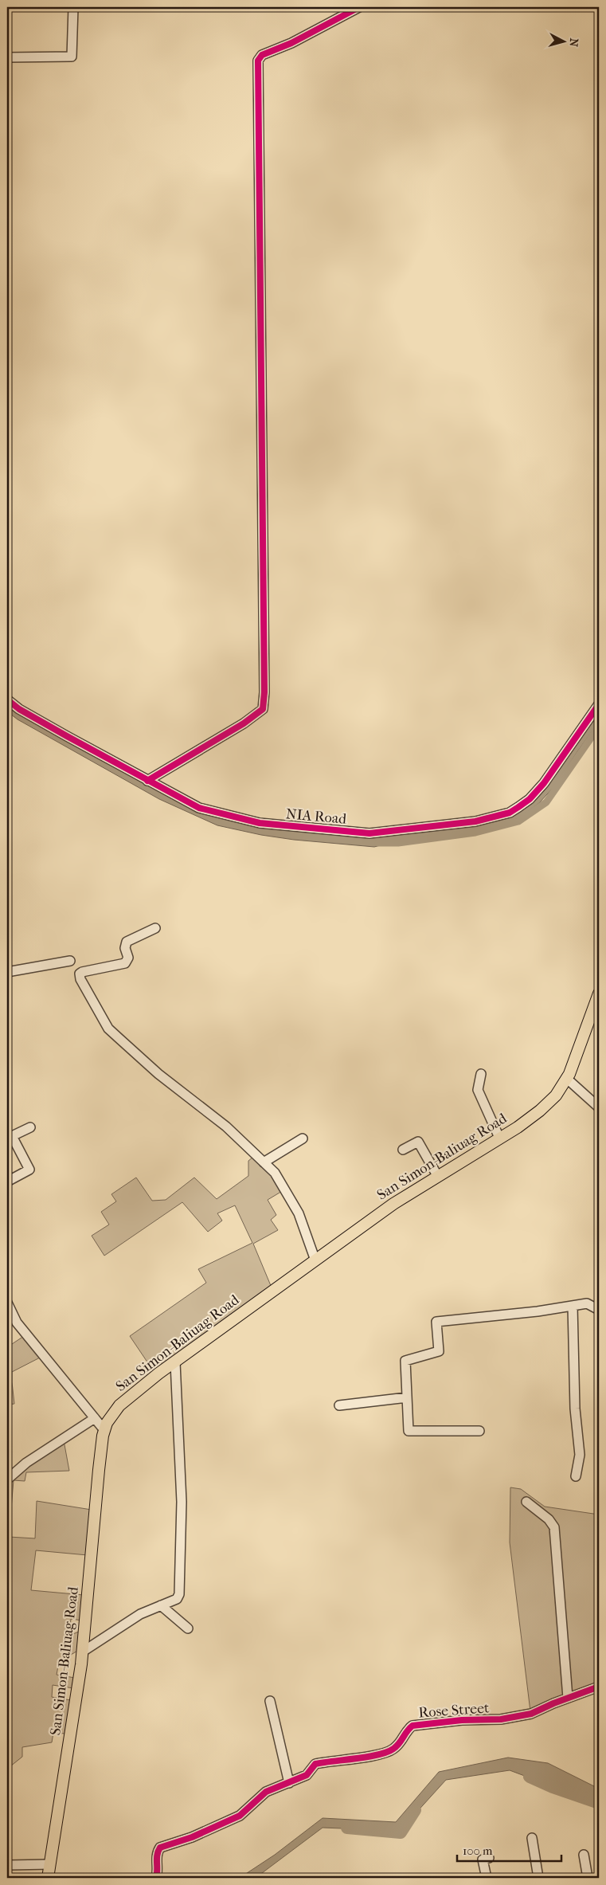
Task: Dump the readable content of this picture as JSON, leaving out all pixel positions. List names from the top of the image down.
{
  "streets": {
    "main road": ["San Simon-Baliuag Road"],
    "street": ["NIA Road", "Rose Street"]
  },
  "scale_bar": "100 m",
  "north": "right"
}
